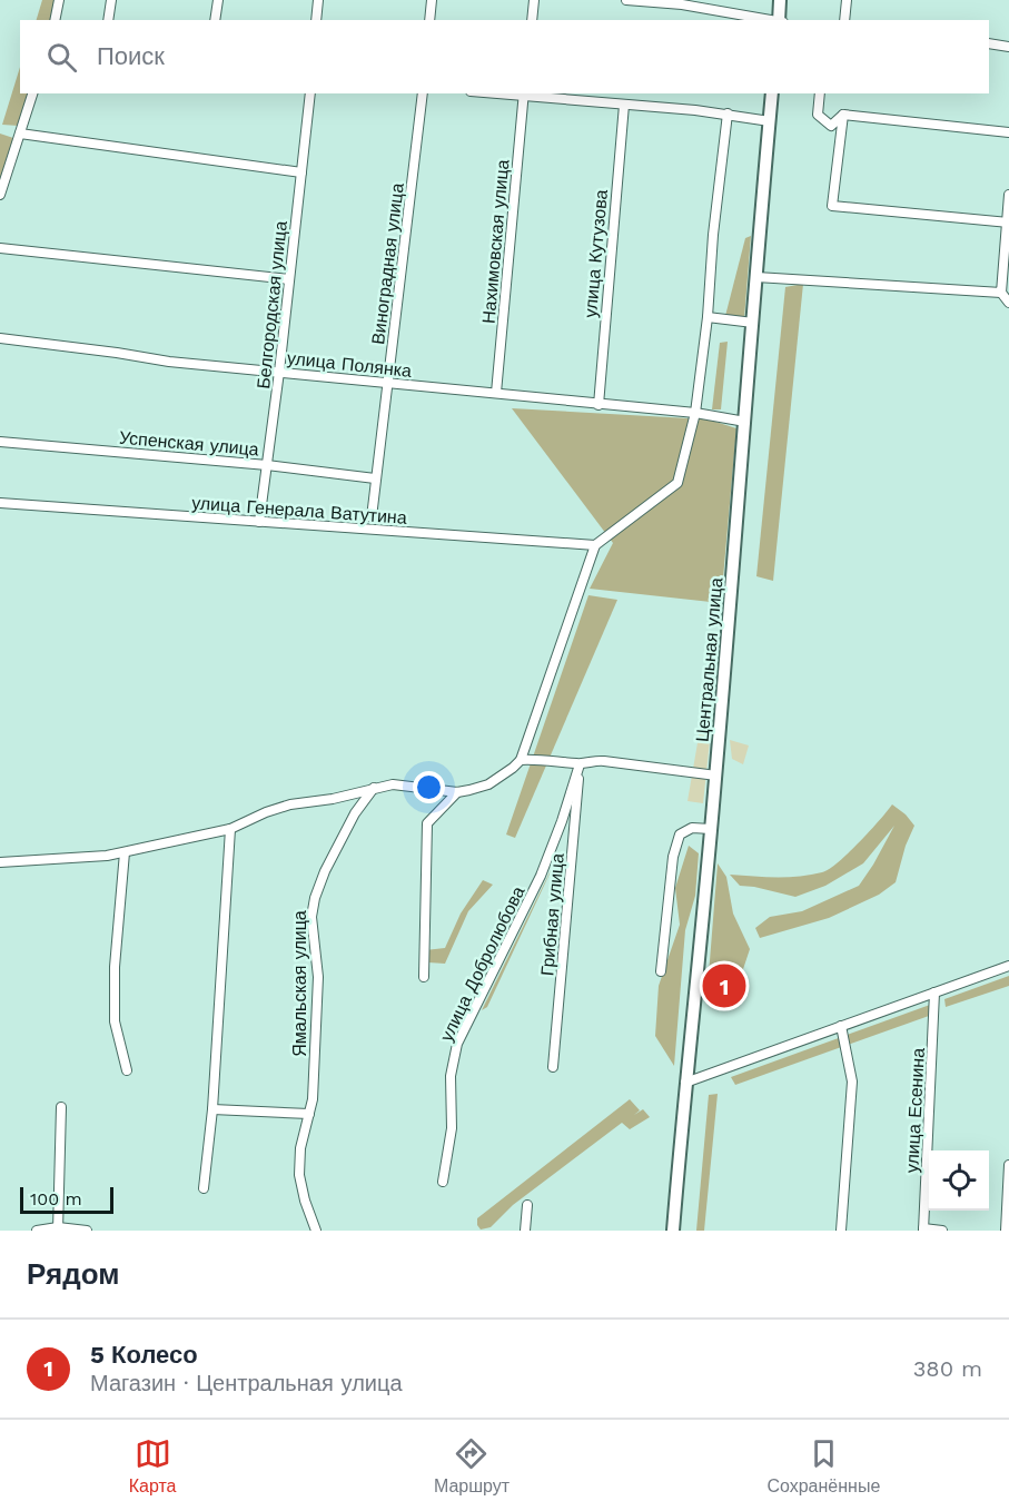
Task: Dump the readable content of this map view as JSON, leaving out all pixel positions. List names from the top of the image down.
{
  "streets": {
    "main road": ["Центральная улица"],
    "street": [
      "Нахимовская улица",
      "улица Кутузова",
      "Виноградная улица",
      "Белгородская улица",
      "улица Полянка",
      "Успенская улица",
      "улица Генерала Ватутина",
      "Грибная улица",
      "улица Добролюбова",
      "Ямальская улица",
      "улица Есенина"
    ]
  },
  "crossings": [
    ["Нахимовская улица", "улица Полянка"],
    ["улица Кутузова", "улица Полянка"],
    ["Виноградная улица", "улица Полянка"],
    ["Виноградная улица", "Успенская улица"],
    ["Белгородская улица", "улица Полянка"],
    ["Белгородская улица", "Успенская улица"],
    ["Белгородская улица", "улица Генерала Ватутина"],
    ["улица Полянка", "Центральная улица"],
    ["Грибная улица", "улица Добролюбова"]
  ],
  "scale_bar": "100 m",
  "page": {
    "search": "Поиск",
    "pins": "1",
    "scale": "100 m",
    "heading": "Рядом",
    "list": [
      {
        "mark": "1",
        "name": "5 Колесо",
        "note": "Магазин · Центральная улица",
        "value": "380 m"
      }
    ],
    "nav": ["Карта", "Маршрут", "Сохранённые"]
  }
}
